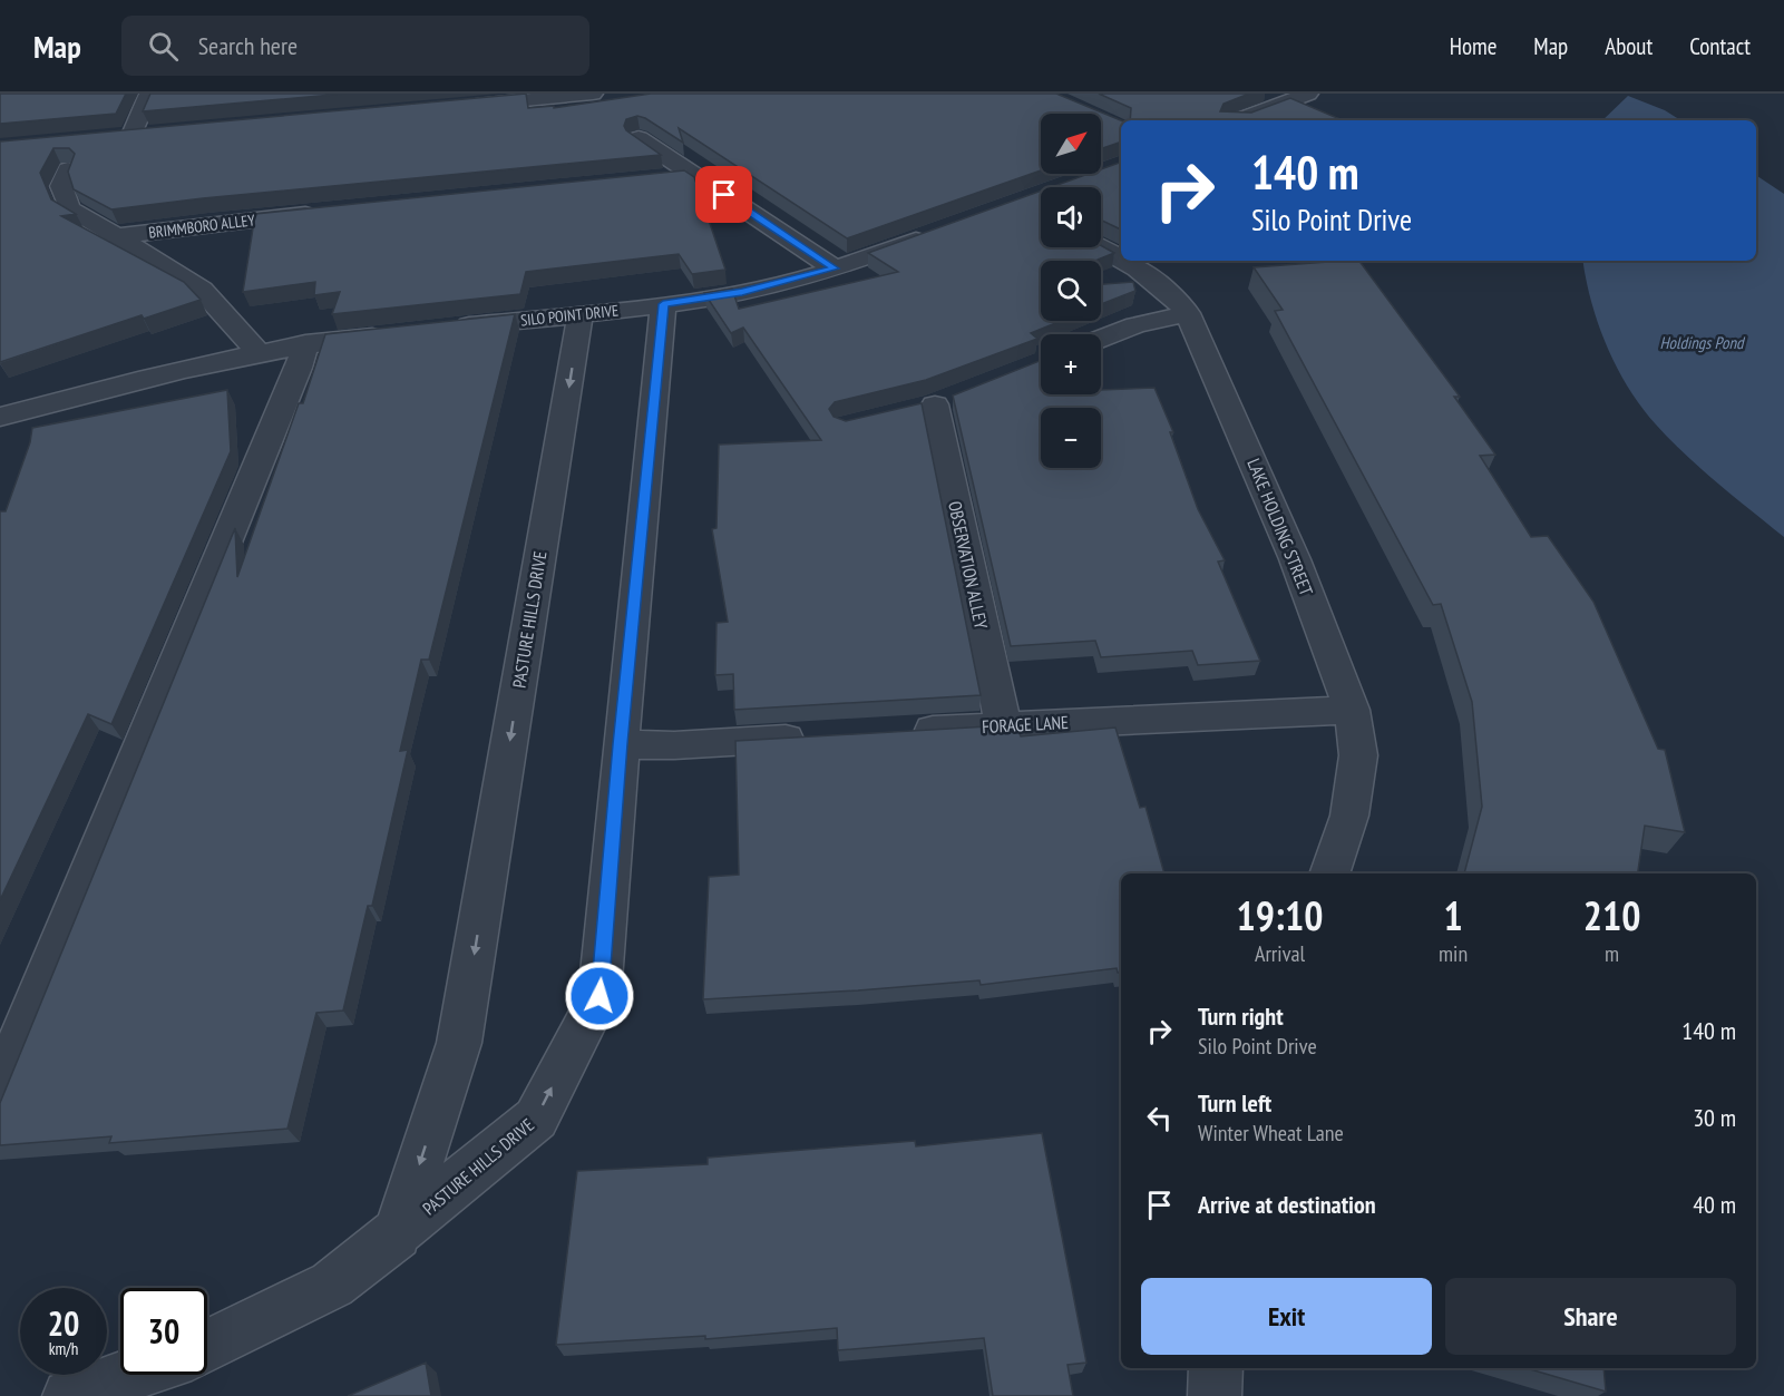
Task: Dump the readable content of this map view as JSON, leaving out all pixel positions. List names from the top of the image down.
{
  "streets": {
    "street": [
      "BRIMMBORO ALLEY",
      "SILO POINT DRIVE",
      "LAKE HOLDING STREET",
      "OBSERVATION ALLEY",
      "PASTURE HILLS DRIVE",
      "FORAGE LANE"
    ]
  },
  "crossings": [
    ["SILO POINT DRIVE", "PASTURE HILLS DRIVE"],
    ["LAKE HOLDING STREET", "FORAGE LANE"],
    ["OBSERVATION ALLEY", "FORAGE LANE"]
  ],
  "water": ["Holdings Pond"],
  "north": "top right",
  "page": {
    "header": "Map",
    "search": "Search here",
    "nav": [
      "Home",
      "Map",
      "About",
      "Contact"
    ],
    "map_buttons": ["+", "−"],
    "turn": ["140 m", "Silo Point Drive"],
    "eta": [
      "19:10",
      "Arrival",
      "1",
      "min",
      "210",
      "m"
    ],
    "list": [
      {
        "name": "Turn right",
        "note": "Silo Point Drive",
        "value": "140 m"
      },
      {
        "name": "Turn left",
        "note": "Winter Wheat Lane",
        "value": "30 m"
      },
      {
        "name": "Arrive at destination",
        "value": "40 m"
      }
    ],
    "buttons": ["Exit", "Share"],
    "speed": "20 km/h",
    "limit": "30"
  }
}
